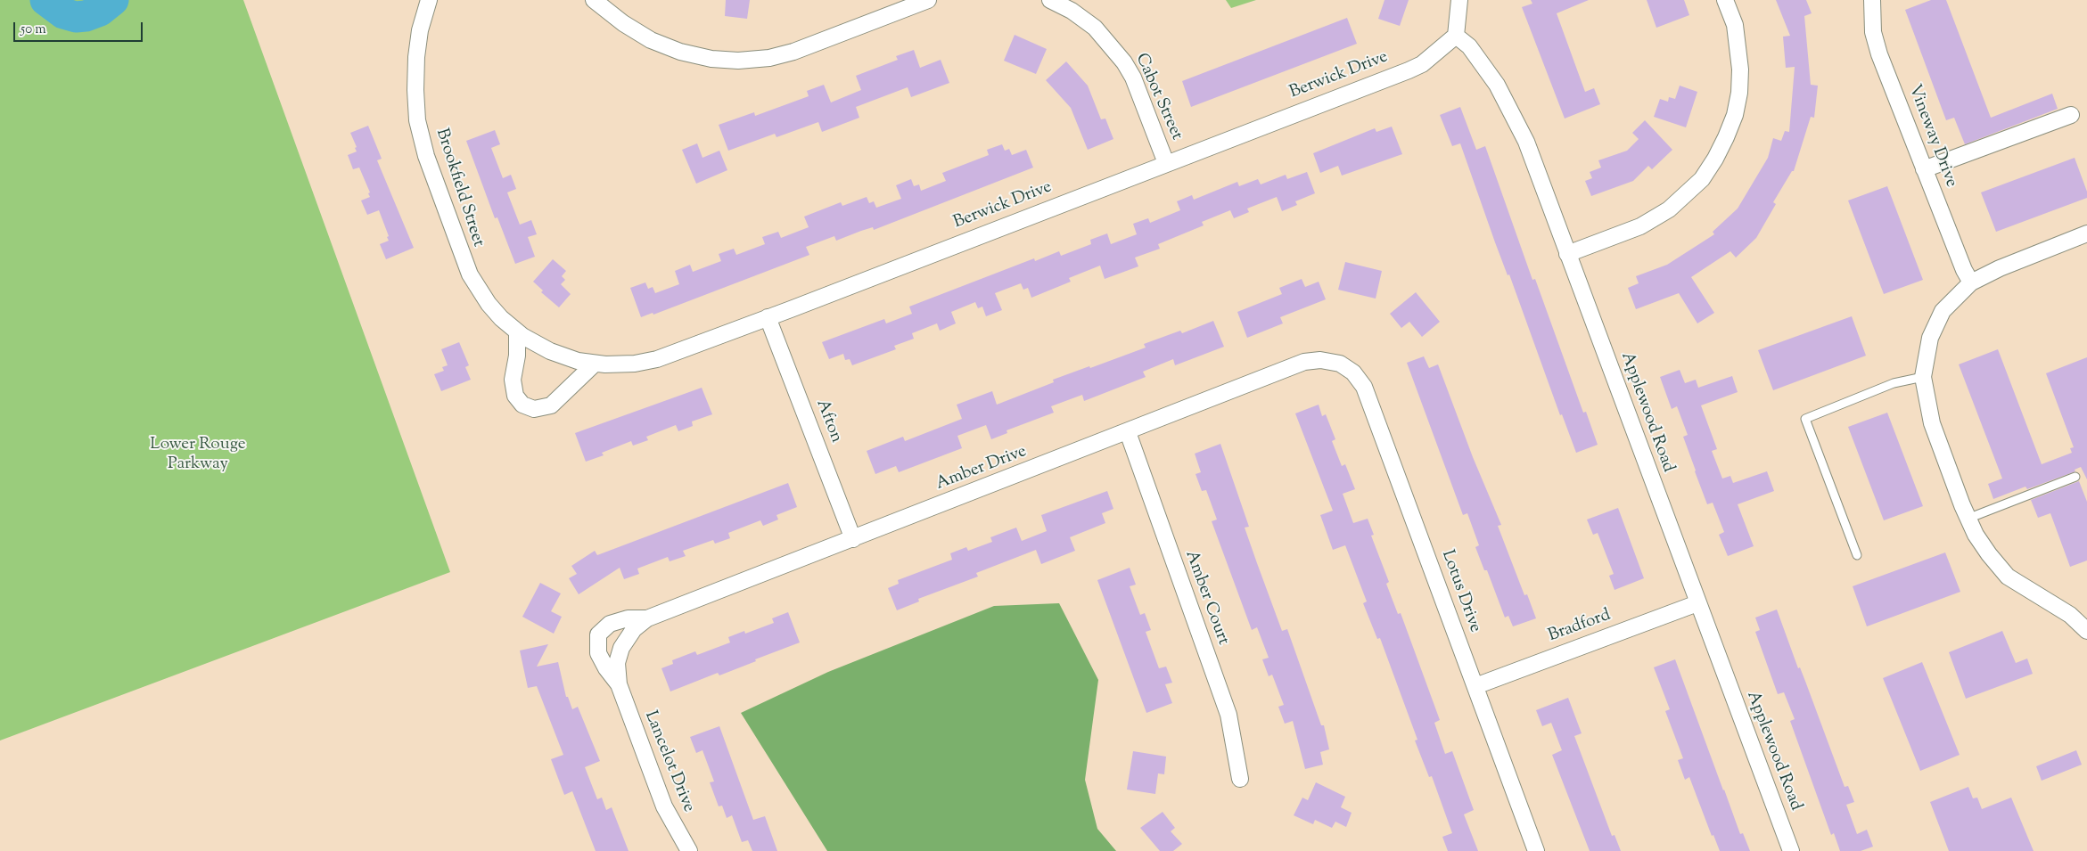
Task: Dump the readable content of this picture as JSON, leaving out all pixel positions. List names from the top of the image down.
{
  "streets": {
    "street": [
      "Berwick Drive",
      "Cabot Street",
      "Vineway Drive",
      "Brookfield Street",
      "Applewood Road",
      "Afton",
      "Amber Drive",
      "Lotus Drive",
      "Amber Court",
      "Bradford",
      "Lancelot Drive"
    ]
  },
  "crossings": [
    ["Berwick Drive", "Cabot Street"],
    ["Berwick Drive", "Brookfield Street"],
    ["Berwick Drive", "Applewood Road"],
    ["Berwick Drive", "Afton"],
    ["Applewood Road", "Bradford"],
    ["Afton", "Amber Drive"],
    ["Amber Drive", "Lotus Drive"],
    ["Amber Drive", "Amber Court"],
    ["Amber Drive", "Lancelot Drive"],
    ["Lotus Drive", "Bradford"]
  ],
  "parks": ["Lower Rouge Parkway"],
  "scale_bar": "50 m"
}
